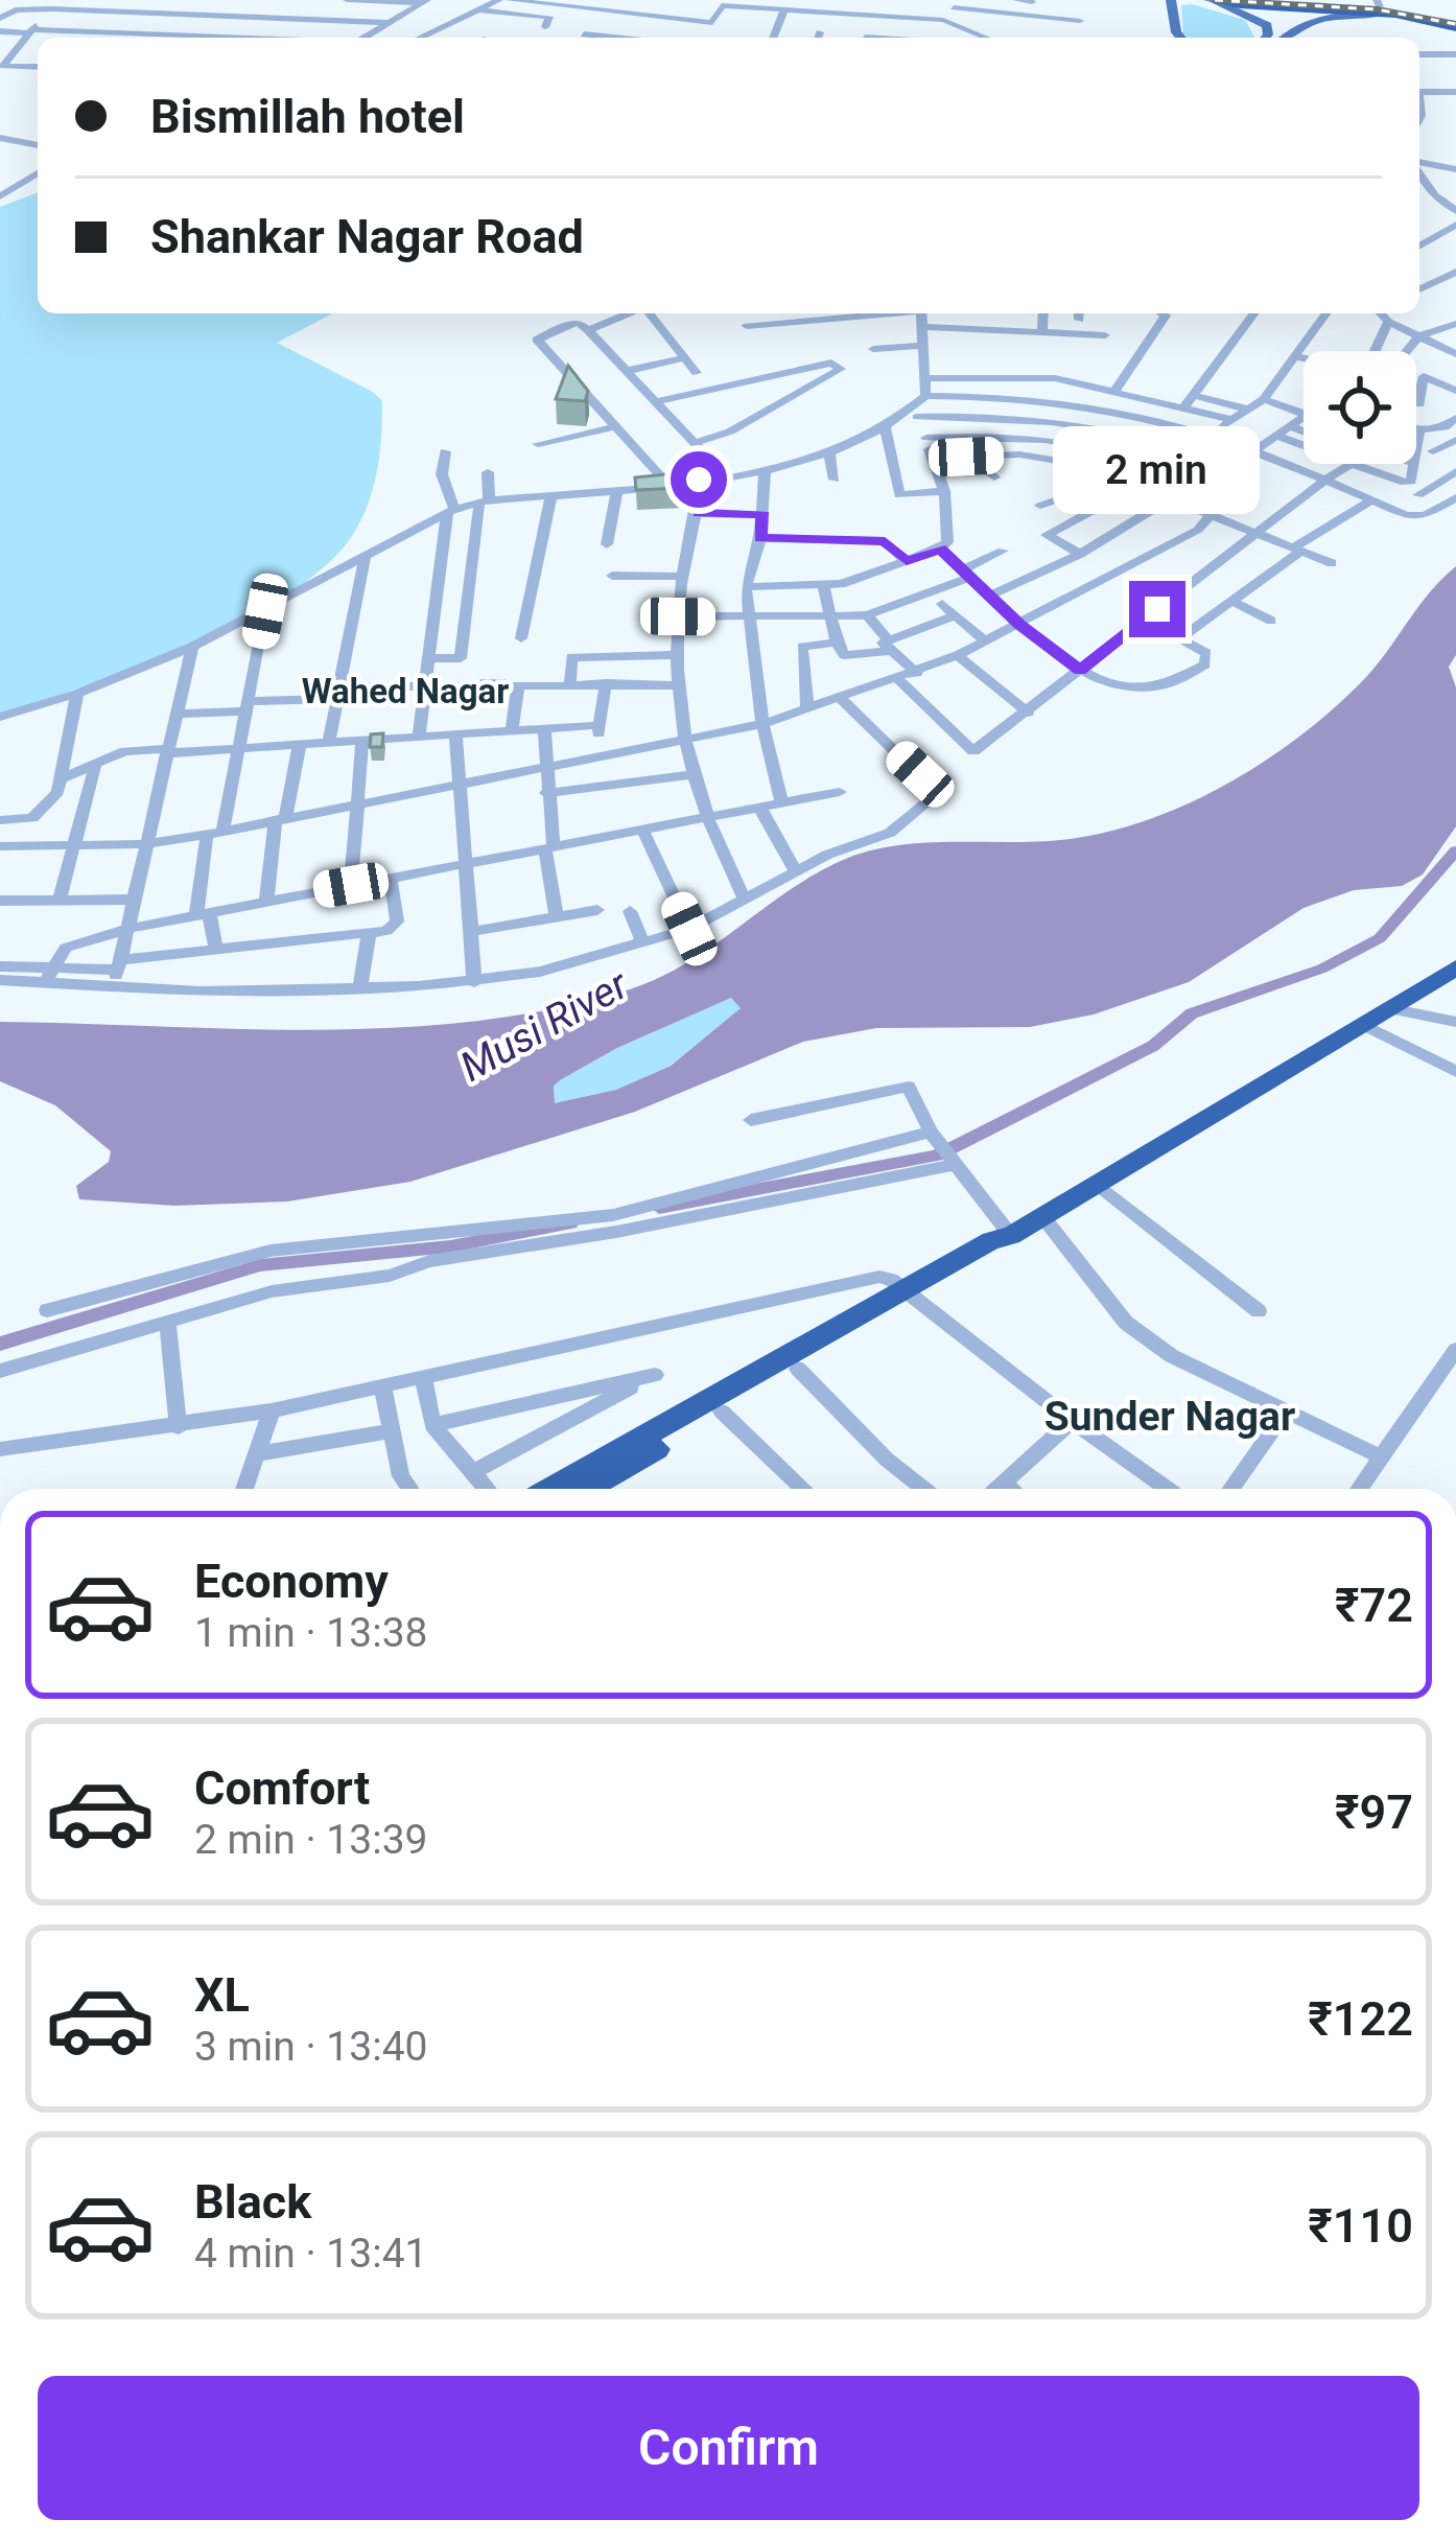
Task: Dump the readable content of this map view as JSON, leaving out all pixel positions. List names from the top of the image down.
{
  "districts": ["Wahed Nagar", "Sunder Nagar"],
  "water": ["Musi River"],
  "page": {
    "banner": ["Bismillah hotel", "Shankar Nagar Road"],
    "bubble": "2 min",
    "list": [
      {
        "name": "Economy",
        "note": "1 min · 13:38",
        "value": "₹72"
      },
      {
        "name": "Comfort",
        "note": "2 min · 13:39",
        "value": "₹97"
      },
      {
        "name": "XL",
        "note": "3 min · 13:40",
        "value": "₹122"
      },
      {
        "name": "Black",
        "note": "4 min · 13:41",
        "value": "₹110"
      }
    ],
    "buttons": "Confirm"
  }
}
